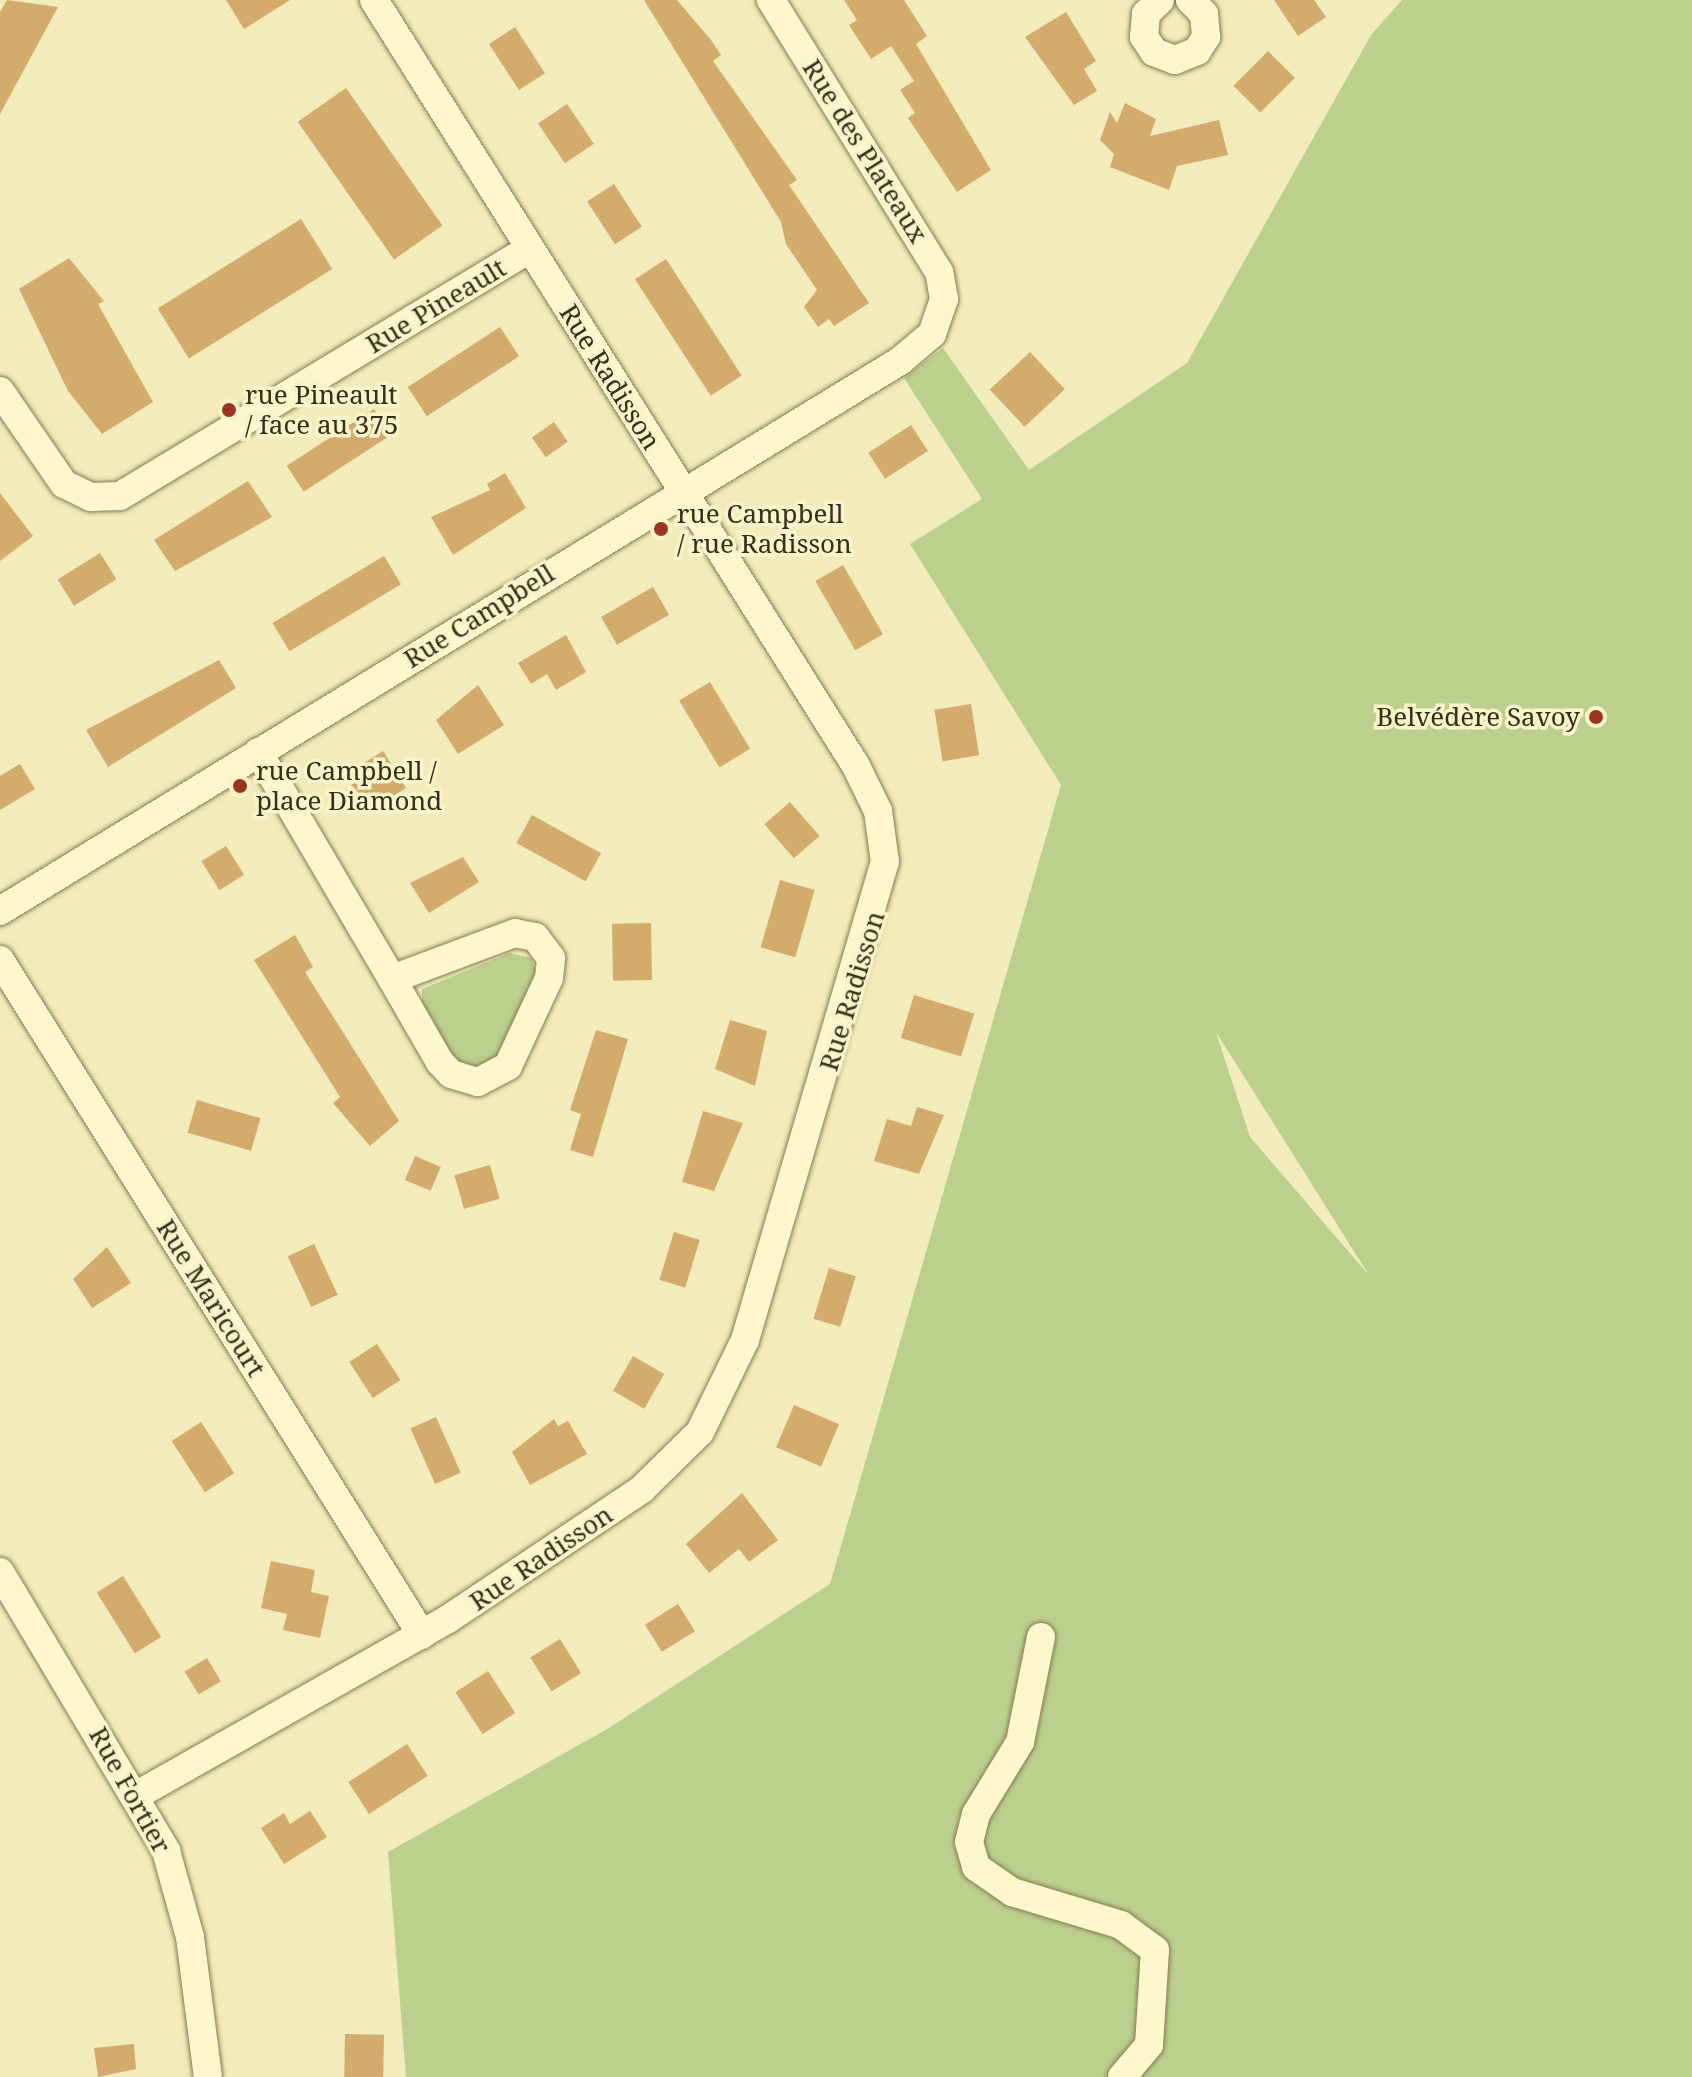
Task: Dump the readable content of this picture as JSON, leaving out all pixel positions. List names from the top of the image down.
{
  "streets": {
    "street": [
      "Rue des Plateaux",
      "Rue Pineault",
      "Rue Radisson",
      "Rue Campbell",
      "Rue Maricourt",
      "Rue Fortier"
    ]
  },
  "crossings": [
    ["Rue des Plateaux", "Rue Campbell"],
    ["Rue Pineault", "Rue Radisson"],
    ["Rue Radisson", "Rue Campbell"],
    ["Rue Radisson", "Rue Maricourt"],
    ["Rue Radisson", "Rue Fortier"]
  ],
  "places": [
    "rue Pineault / face au 375",
    "rue Campbell / rue Radisson",
    "Belvédère Savoy",
    "rue Campbell / place Diamond"
  ]
}
